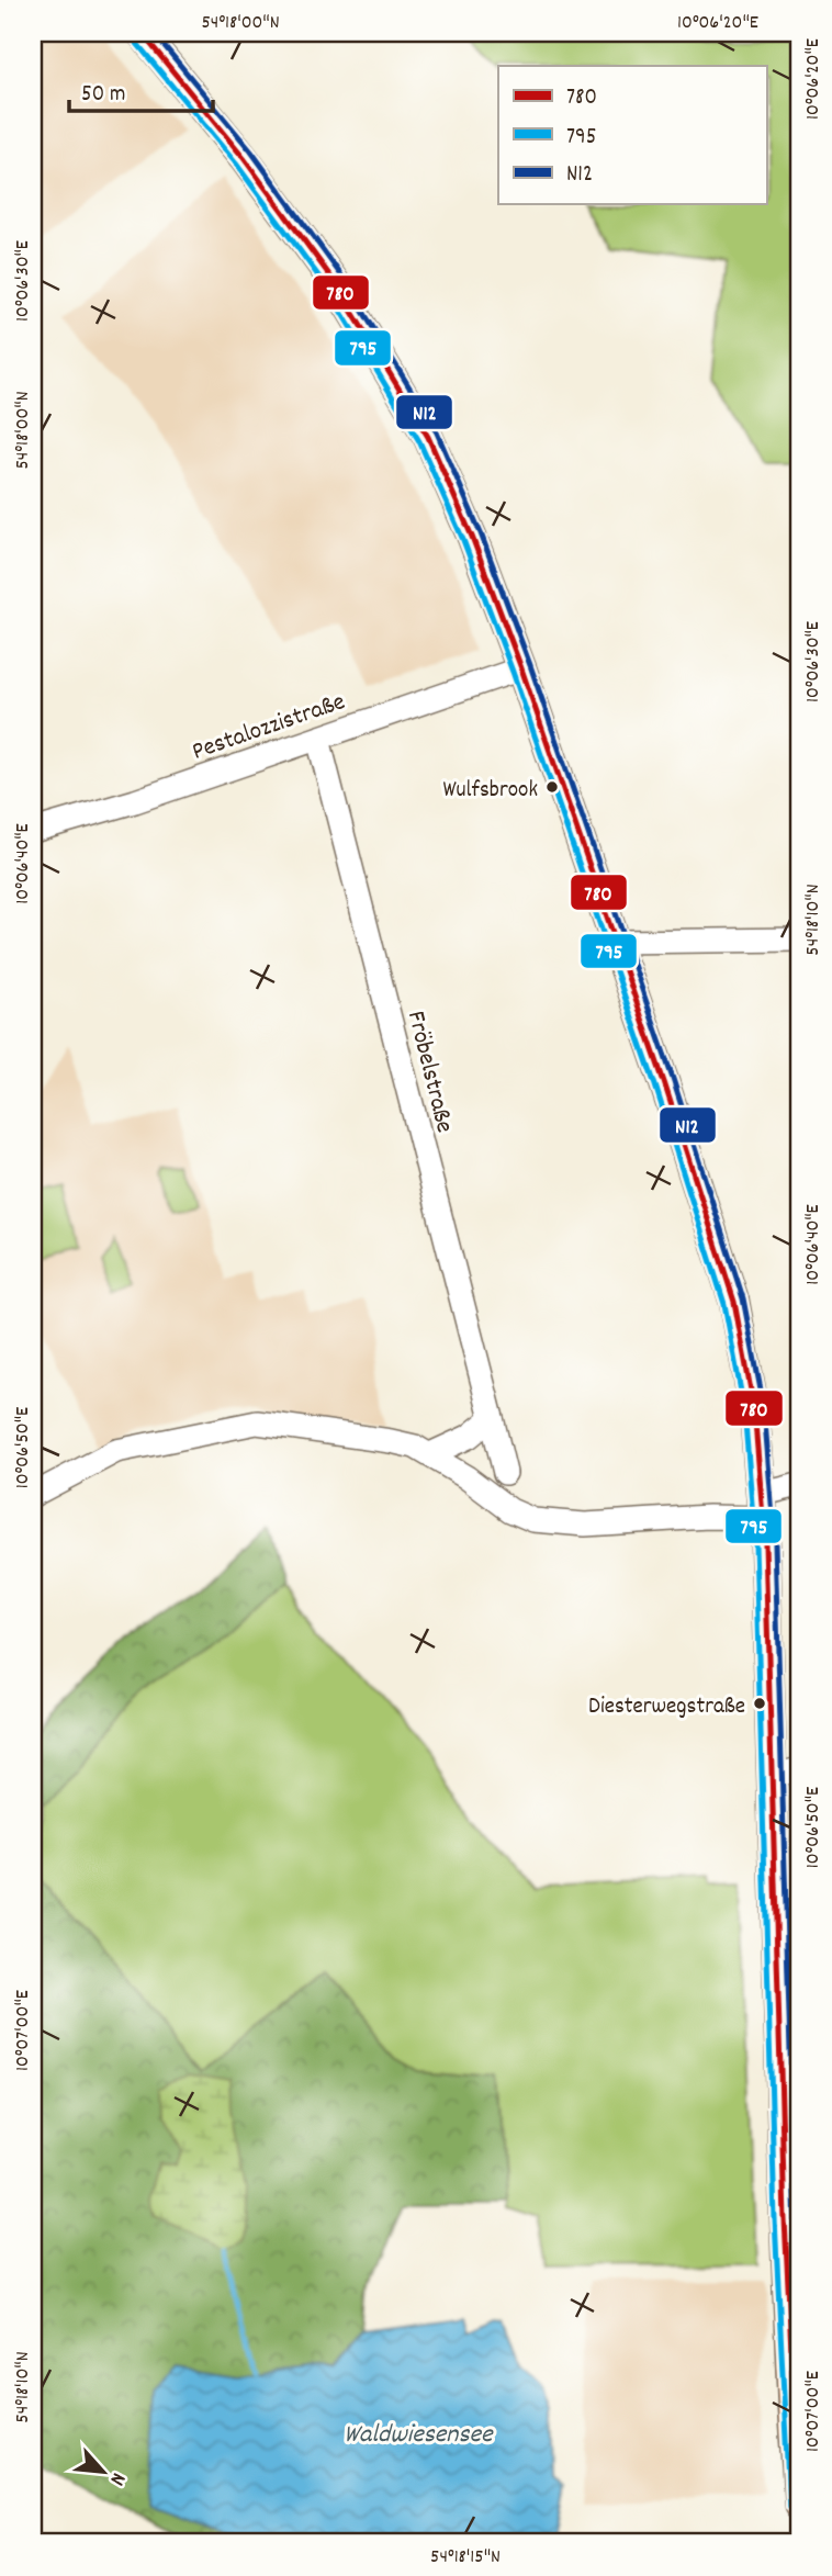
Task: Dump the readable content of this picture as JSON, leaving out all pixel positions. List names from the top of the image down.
{
  "streets": {
    "street": ["Pestalozzistraße", "Fröbelstraße"]
  },
  "crossings": [
    ["Pestalozzistraße", "Fröbelstraße"]
  ],
  "water": ["Waldwiesensee"],
  "places": ["Wulfsbrook", "Diesterwegstraße"],
  "lines": ["transit line 780", "transit line N12", "transit line 795"],
  "legend": ["780", "795", "N12"],
  "scale_bar": "50 m",
  "north": "bottom right",
  "coordinates": [
    "54°18'00\"N",
    "10°06'20\"E",
    "10°06'30\"E",
    "10°06'40\"E",
    "54°18'10\"N",
    "10°06'50\"E",
    "10°07'00\"E",
    "54°18'15\"N"
  ]
}
